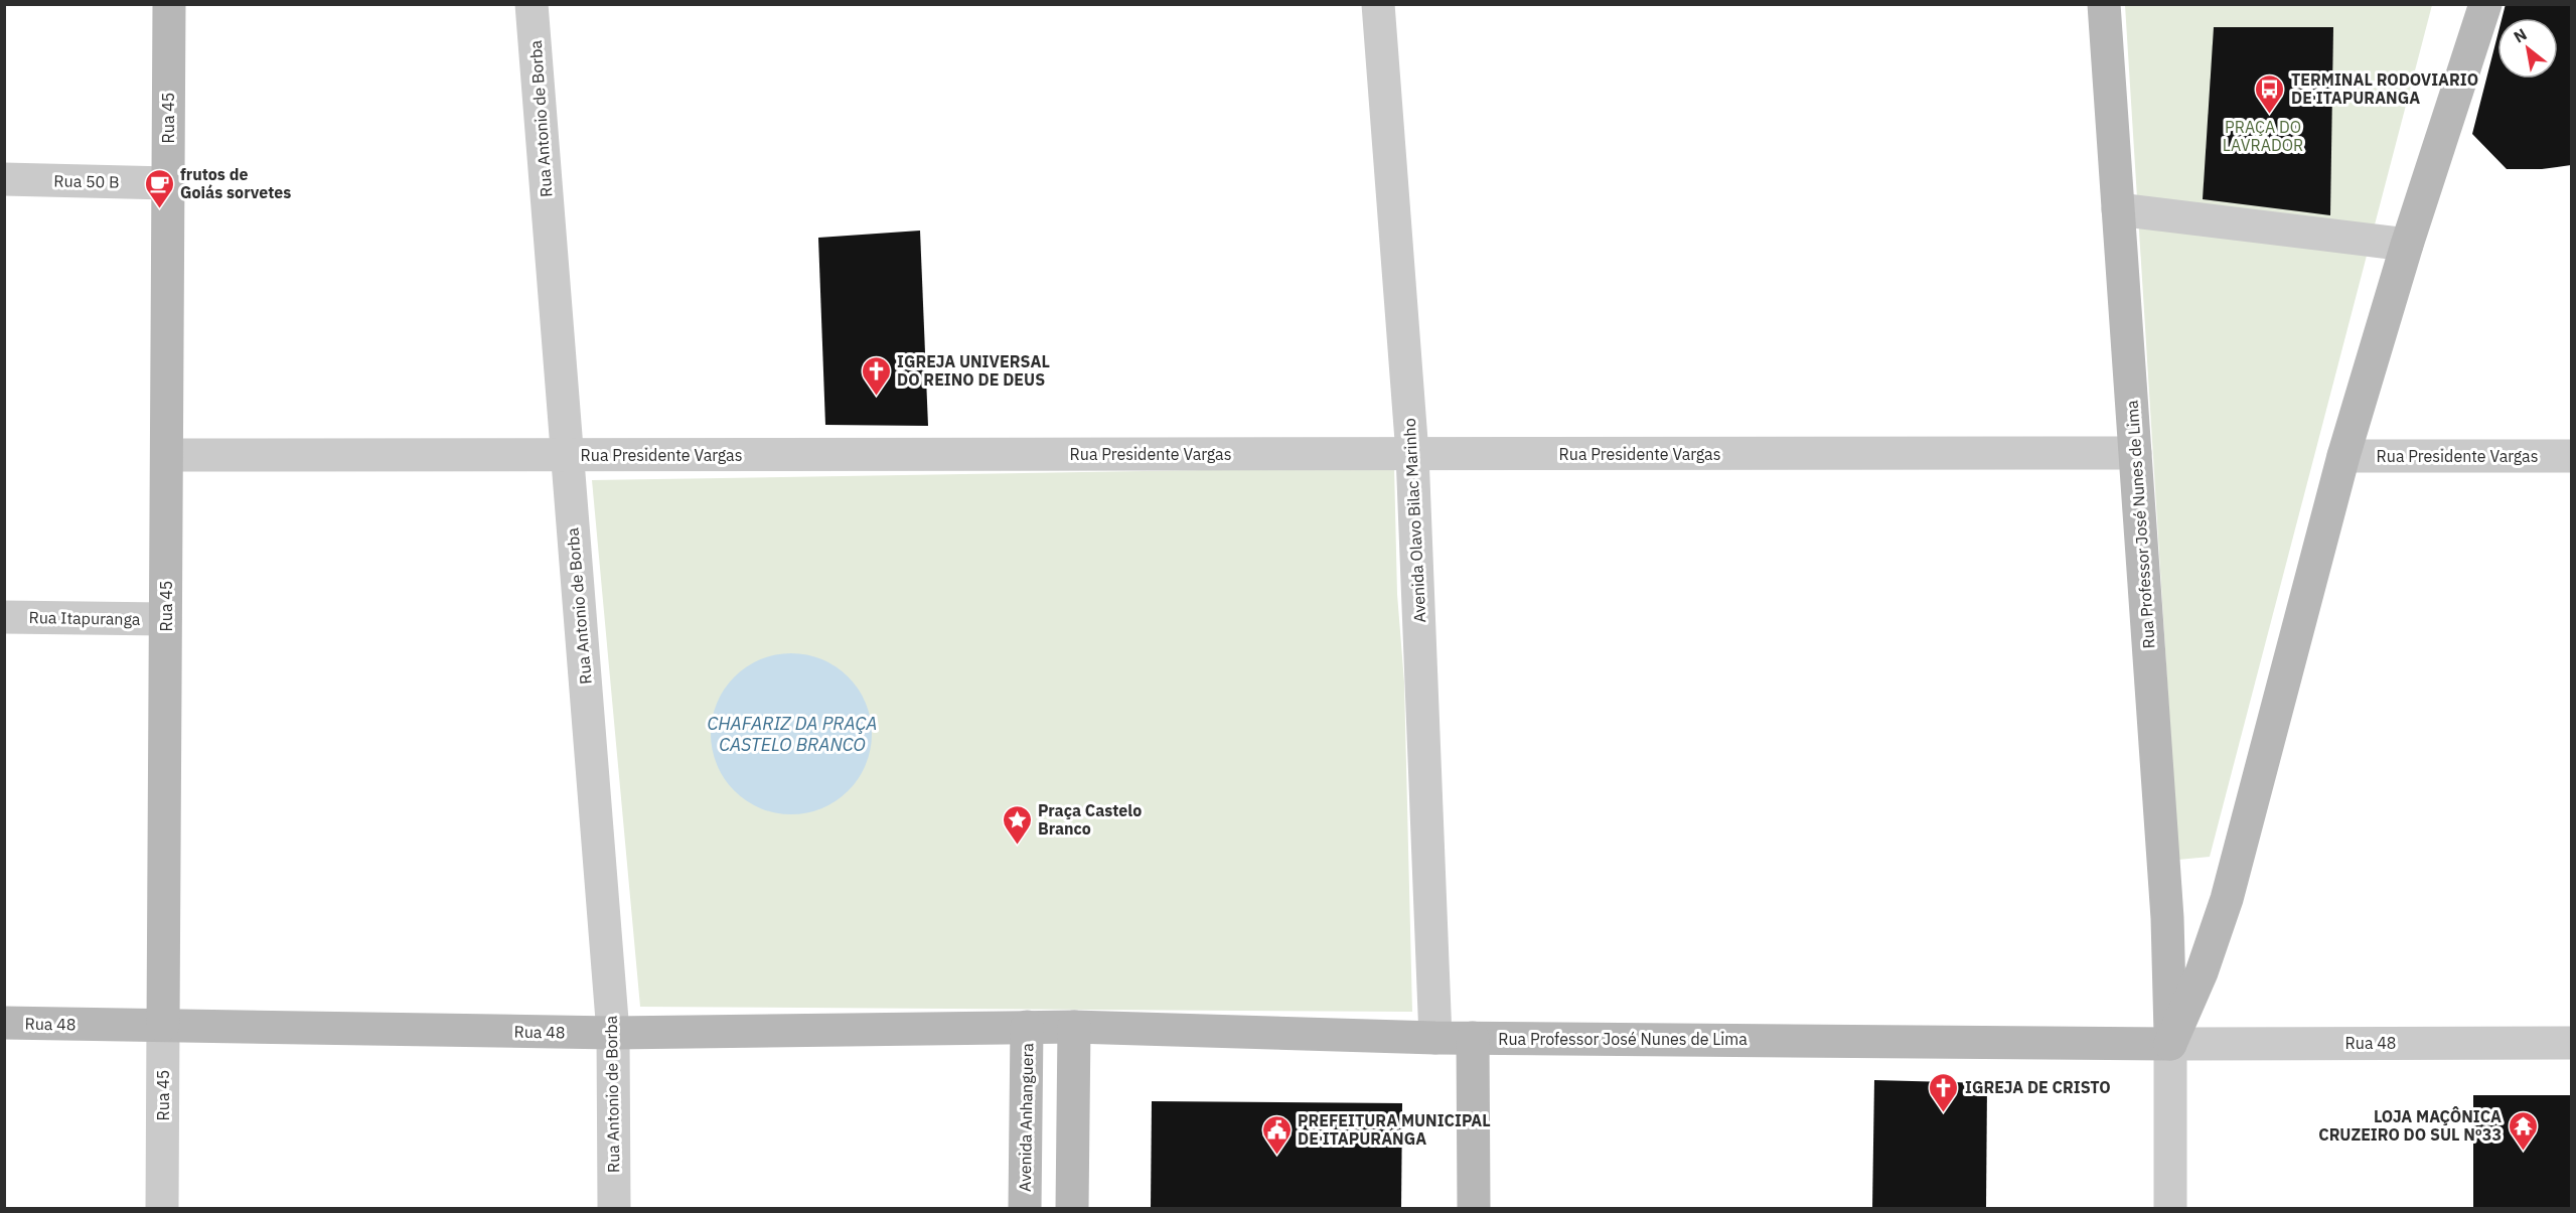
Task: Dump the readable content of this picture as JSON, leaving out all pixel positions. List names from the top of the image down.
{
  "streets": {
    "main road": [
      "Rua 45",
      "Rua Professor José Nunes de Lima",
      "Rua 48",
      "Avenida Anhanguera"
    ],
    "street": [
      "Rua Antonio de Borba",
      "Rua 50 B",
      "Rua Presidente Vargas",
      "Avenida Olavo Bilac Marinho",
      "Rua Itapuranga"
    ]
  },
  "crossings": [
    ["Rua 45", "Rua 50 B"],
    ["Rua 45", "Rua Presidente Vargas"],
    ["Rua 45", "Rua Itapuranga"],
    ["Rua 45", "Rua 48"],
    ["Rua Antonio de Borba", "Rua Presidente Vargas"],
    ["Rua Antonio de Borba", "Rua 48"],
    ["Rua Presidente Vargas", "Avenida Olavo Bilac Marinho"],
    ["Rua Presidente Vargas", "Rua Professor José Nunes de Lima"],
    ["Avenida Olavo Bilac Marinho", "Rua Professor José Nunes de Lima"],
    ["Rua Professor José Nunes de Lima", "Rua 48"],
    ["Rua 48", "Avenida Anhanguera"]
  ],
  "water": ["CHAFARIZ DA PRAÇA CASTELO BRANCO"],
  "parks": ["PRAÇA DO LAVRADOR"],
  "places": {
    "bus stop": ["TERMINAL RODOVIARIO DE ITAPURANGA"],
    "cafe": ["frutos de Goiás sorvetes"],
    "church": ["IGREJA UNIVERSAL DO REINO DE DEUS", "IGREJA DE CRISTO"],
    "place": ["Praça Castelo Branco"],
    "temple": ["LOJA MAÇÔNICA CRUZEIRO DO SUL Nº33"],
    "public building": ["PREFEITURA MUNICIPAL DE ITAPURANGA"]
  },
  "north": "top left"
}
